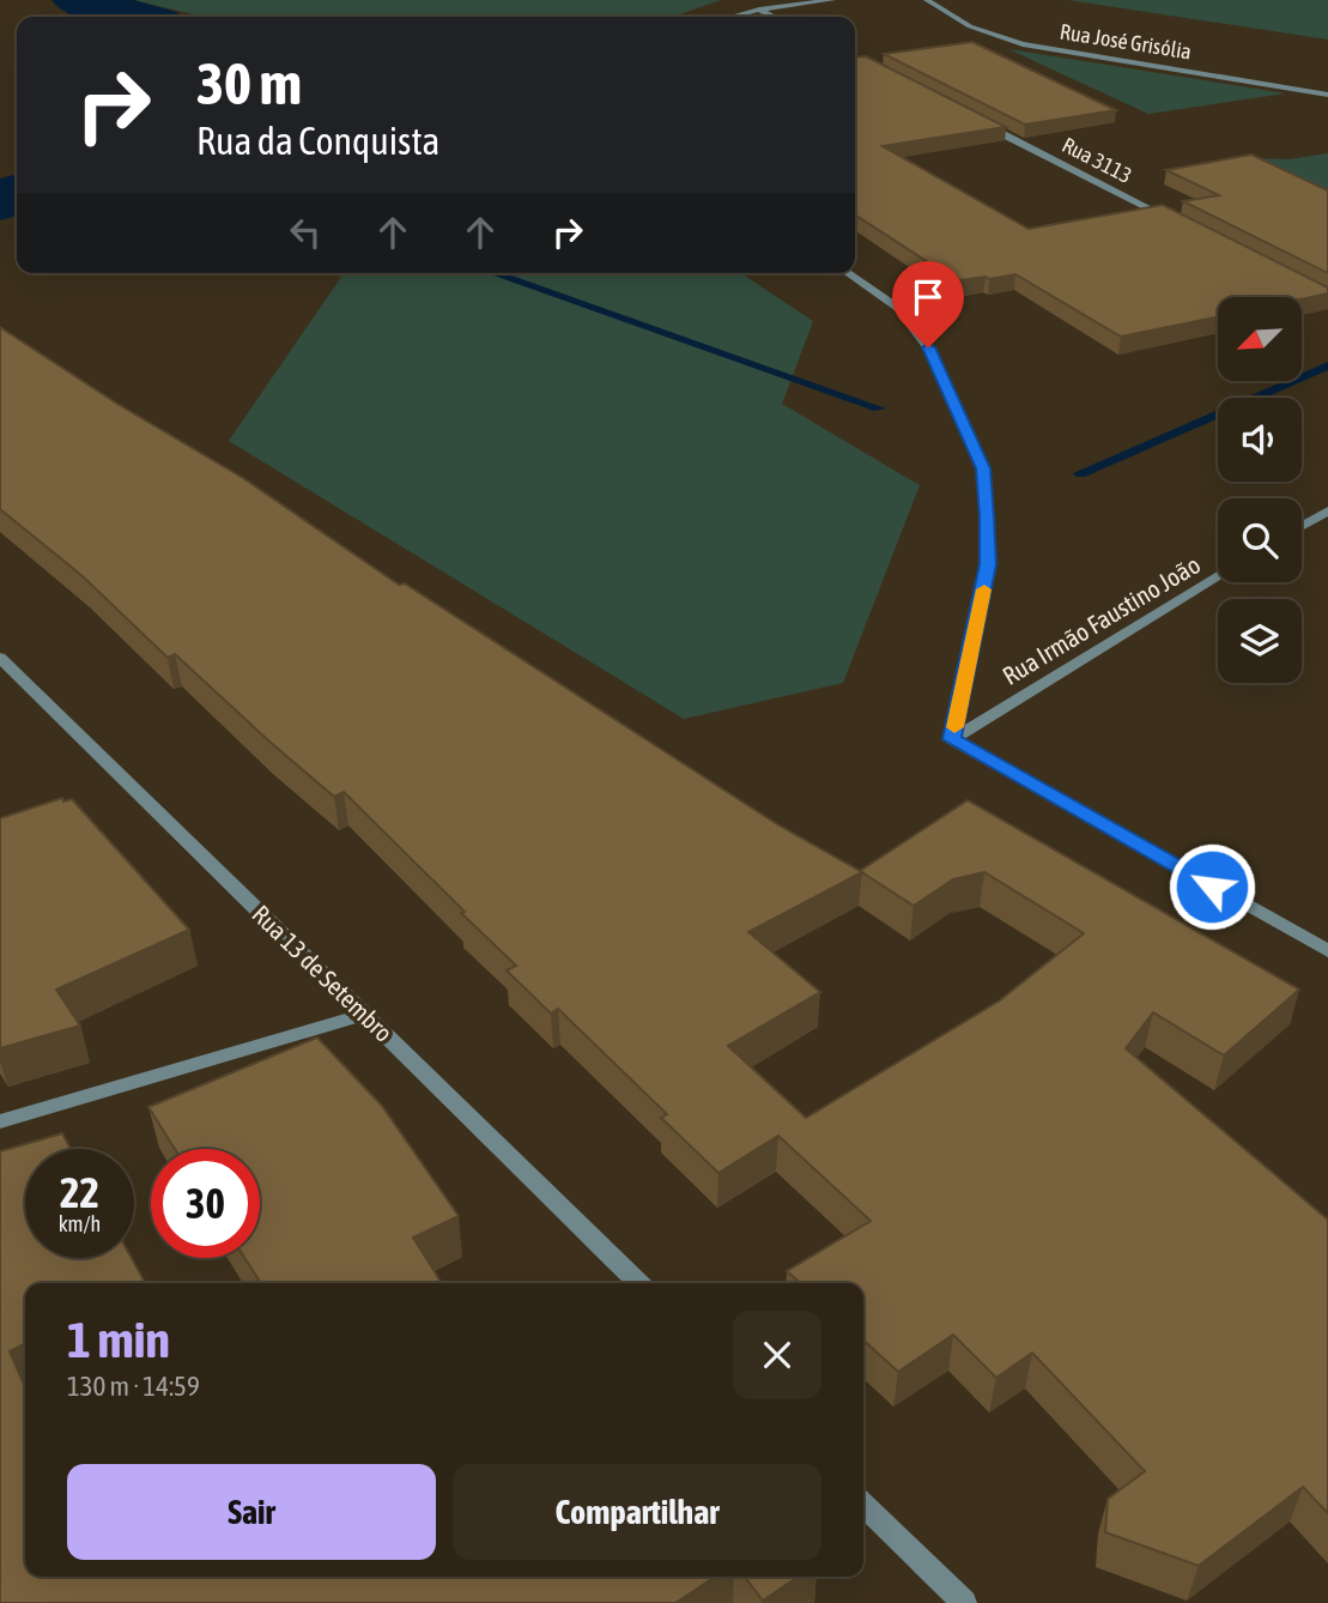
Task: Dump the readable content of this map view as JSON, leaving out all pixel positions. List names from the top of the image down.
{
  "streets": {
    "street": [
      "Rua José Grisólia",
      "Rua 3113",
      "Rua Irmão Faustino João",
      "Rua 13 de Setembro"
    ]
  },
  "north": "bottom left",
  "page": {
    "turn": ["30 m", "Rua da Conquista"],
    "speed": "22 km/h",
    "limit": "30",
    "heading": ["1 min", "130 m · 14:59"],
    "buttons": ["Sair", "Compartilhar"]
  }
}
